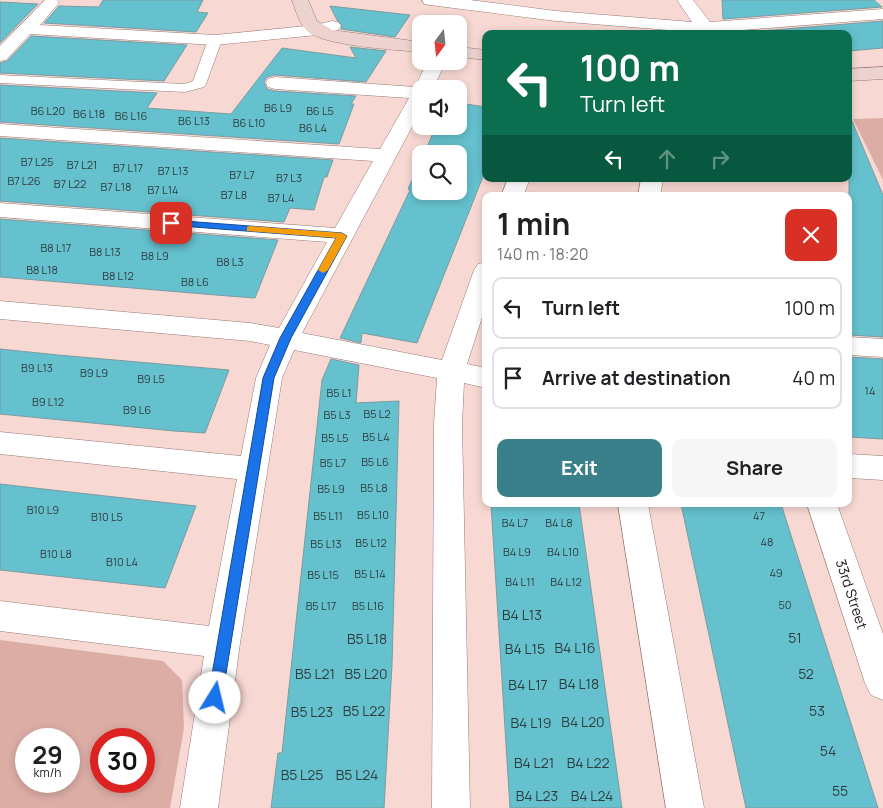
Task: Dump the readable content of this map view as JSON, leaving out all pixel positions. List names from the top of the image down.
{
  "streets": {
    "street": ["33rd Street"]
  },
  "house_numbers": [
    "B6 L9",
    "B6 L20",
    "B6 L5",
    "B6 L18",
    "B6 L16",
    "B6 L13",
    "B6 L10",
    "B6 L4",
    "B7 L25",
    "B7 L21",
    "B7 L17",
    "B7 L13",
    "B7 L7",
    "B7 L3",
    "B7 L26",
    "B7 L22",
    "B7 L18",
    "B7 L14",
    "B7 L8",
    "B7 L4",
    "B8 L17",
    "B8 L13",
    "B8 L9",
    "B8 L3",
    "B8 L18",
    "B8 L12",
    "B8 L6",
    "B9 L13",
    "B9 L9",
    "B9 L5",
    "14",
    "B5 L1",
    "B9 L12",
    "B9 L6",
    "B5 L2",
    "B5 L3",
    "B5 L4",
    "B5 L5",
    "B5 L6",
    "B5 L7",
    "B5 L8",
    "B5 L9",
    "B10 L9",
    "B5 L10",
    "B5 L11",
    "47",
    "B10 L5",
    "B4 L7",
    "B4 L8",
    "48",
    "B5 L12",
    "B5 L13",
    "B4 L9",
    "B4 L10",
    "B10 L8",
    "B10 L4",
    "49",
    "B5 L14",
    "B5 L15",
    "B4 L11",
    "B4 L12",
    "50",
    "B5 L17",
    "B5 L16",
    "B4 L13",
    "51",
    "B5 L18",
    "B4 L16",
    "B4 L15",
    "B5 L21",
    "B5 L20",
    "52",
    "B4 L18",
    "B4 L17",
    "B5 L22",
    "53",
    "B5 L23",
    "B4 L20",
    "B4 L19",
    "54",
    "B4 L21",
    "B4 L22",
    "B5 L25",
    "B5 L24",
    "55",
    "B4 L23",
    "B4 L24"
  ],
  "north": "bottom",
  "page": {
    "turn": ["100 m", "Turn left"],
    "heading": ["1 min", "140 m · 18:20"],
    "list": [
      {
        "name": "Turn left",
        "value": "100 m"
      },
      {
        "name": "Arrive at destination",
        "value": "40 m"
      }
    ],
    "buttons": ["Exit", "Share"],
    "speed": "29 km/h",
    "limit": "30"
  }
}
